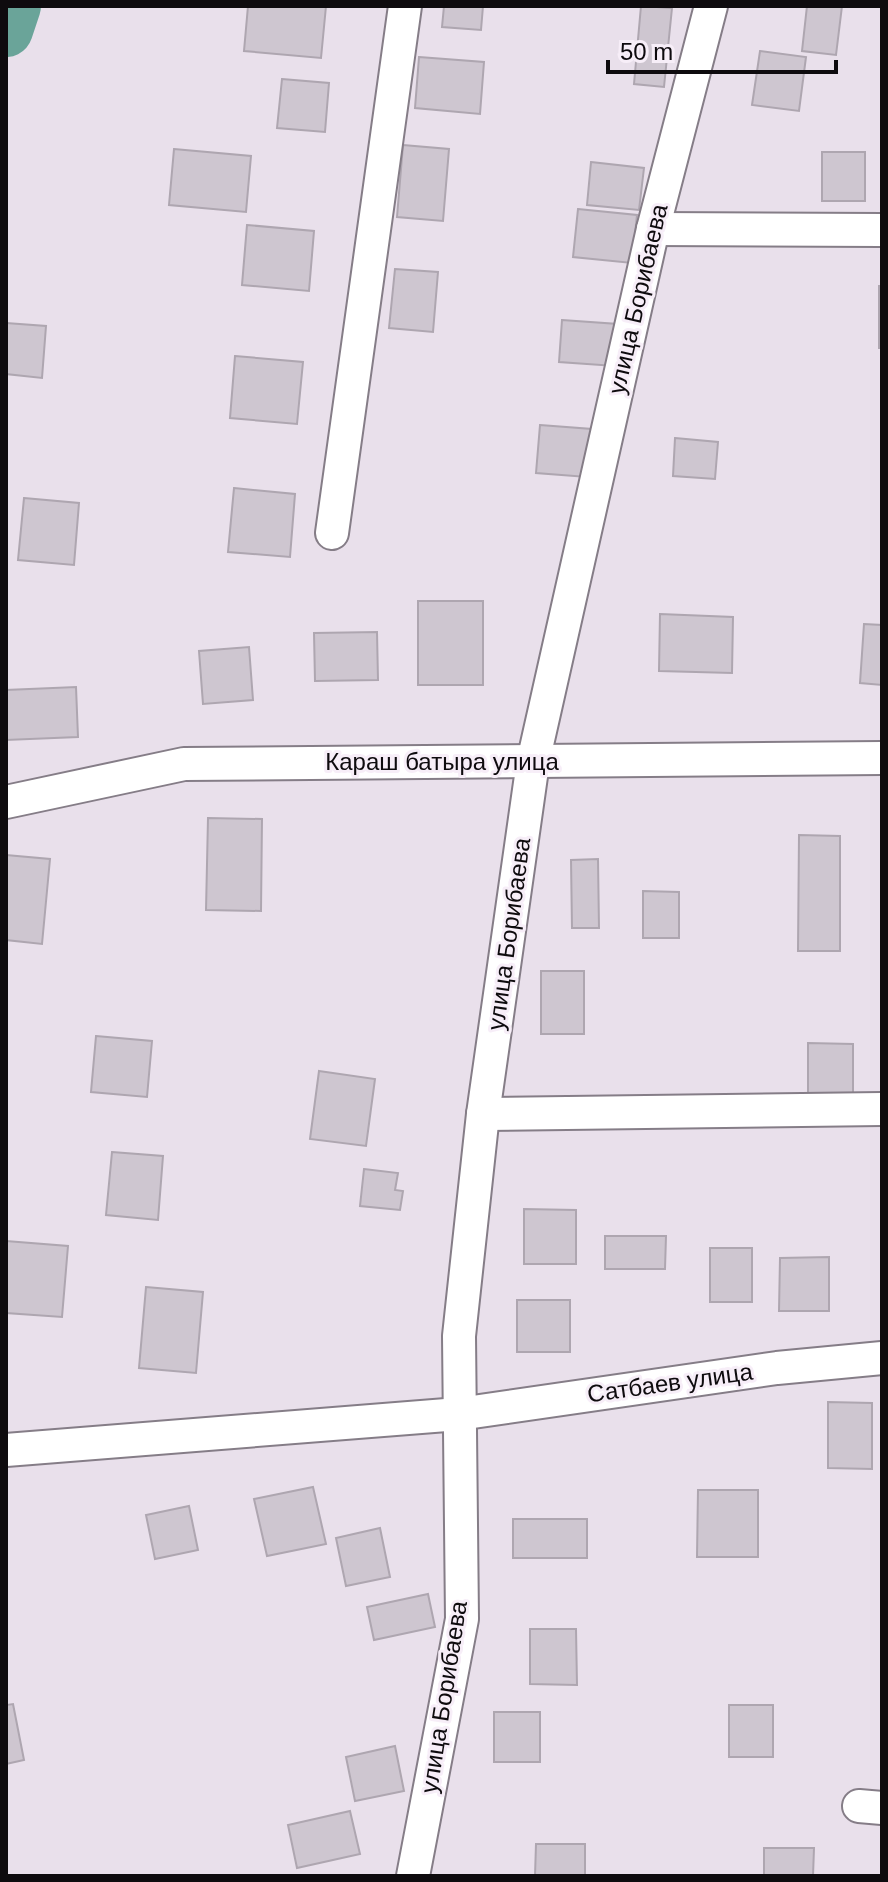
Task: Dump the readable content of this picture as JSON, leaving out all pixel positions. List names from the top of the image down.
{
  "streets": {
    "street": ["улица Борибаева", "Караш батыра улица", "Сатбаев улица"]
  },
  "crossings": [
    ["улица Борибаева", "Караш батыра улица"],
    ["улица Борибаева", "Сатбаев улица"]
  ],
  "scale_bar": "50 m"
}
